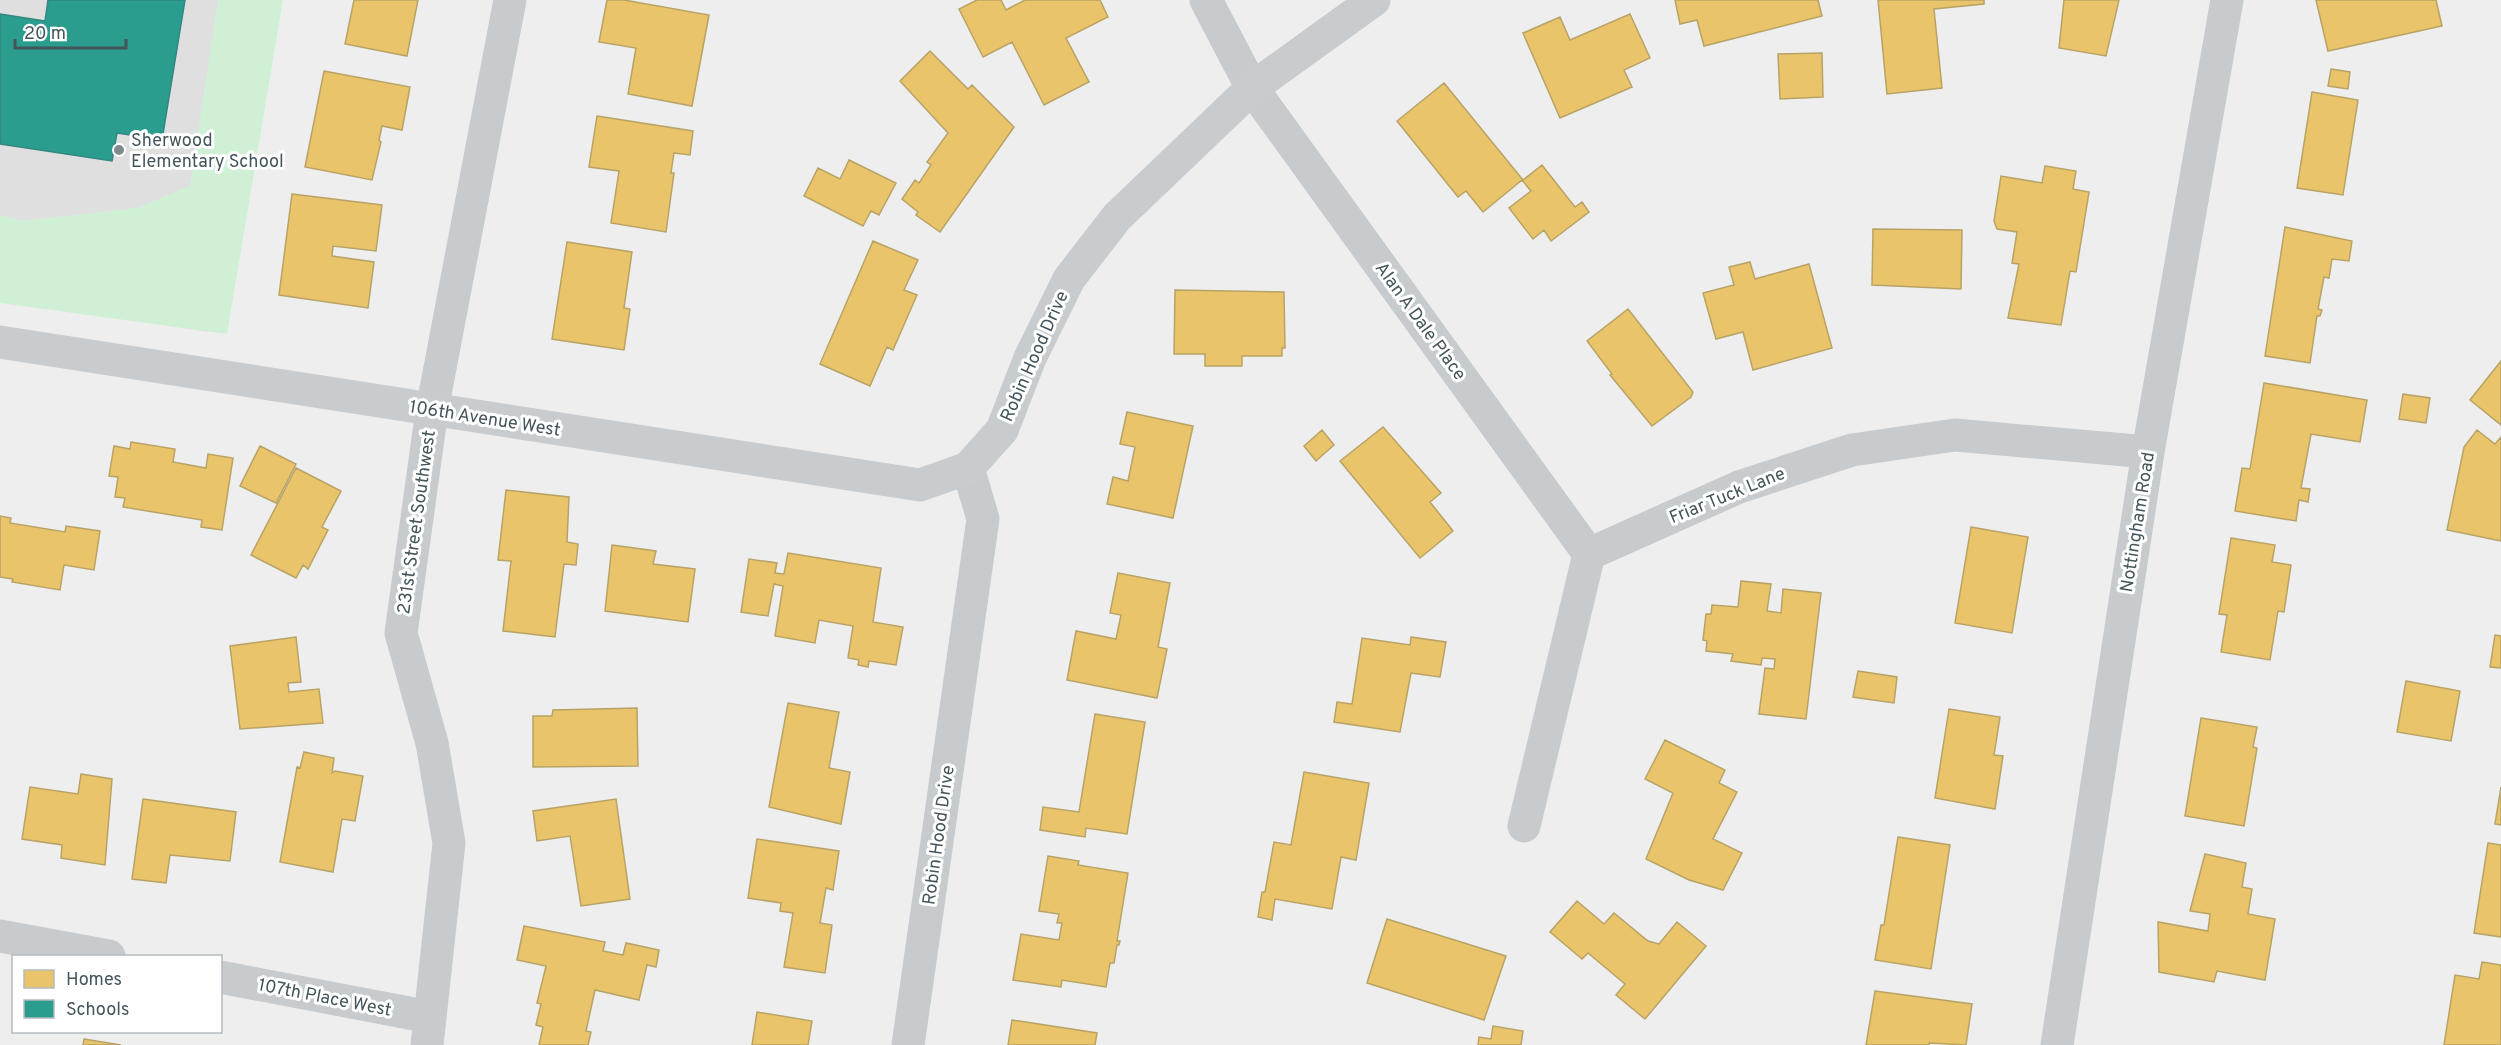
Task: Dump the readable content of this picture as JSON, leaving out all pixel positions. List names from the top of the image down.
{
  "streets": {
    "street": [
      "Alan A Dale Place",
      "Robin Hood Drive",
      "106th Avenue West",
      "Friar Tuck Lane",
      "231st Street Southwest",
      "Nottingham Road",
      "107th Place West"
    ]
  },
  "crossings": [
    ["Alan A Dale Place", "Robin Hood Drive"],
    ["Alan A Dale Place", "Friar Tuck Lane"],
    ["Robin Hood Drive", "106th Avenue West"],
    ["106th Avenue West", "231st Street Southwest"],
    ["Friar Tuck Lane", "Nottingham Road"],
    ["231st Street Southwest", "107th Place West"]
  ],
  "places": ["Sherwood Elementary School"],
  "legend": ["Homes", "Schools"],
  "scale_bar": "20 m"
}
